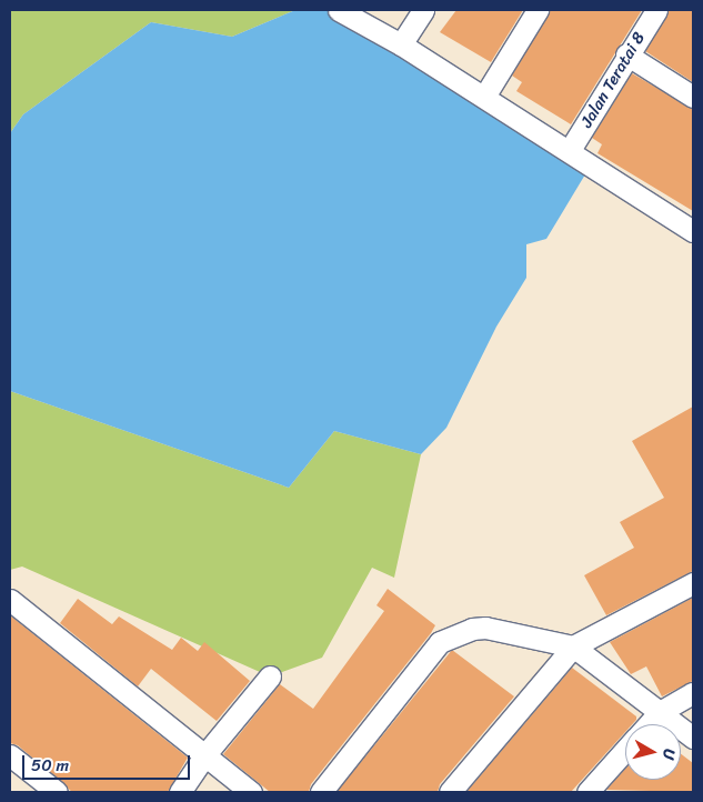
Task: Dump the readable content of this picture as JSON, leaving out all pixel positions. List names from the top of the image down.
{
  "streets": {
    "street": ["Jalan Teratai 8"]
  },
  "scale_bar": "50 m",
  "north": "right"
}
